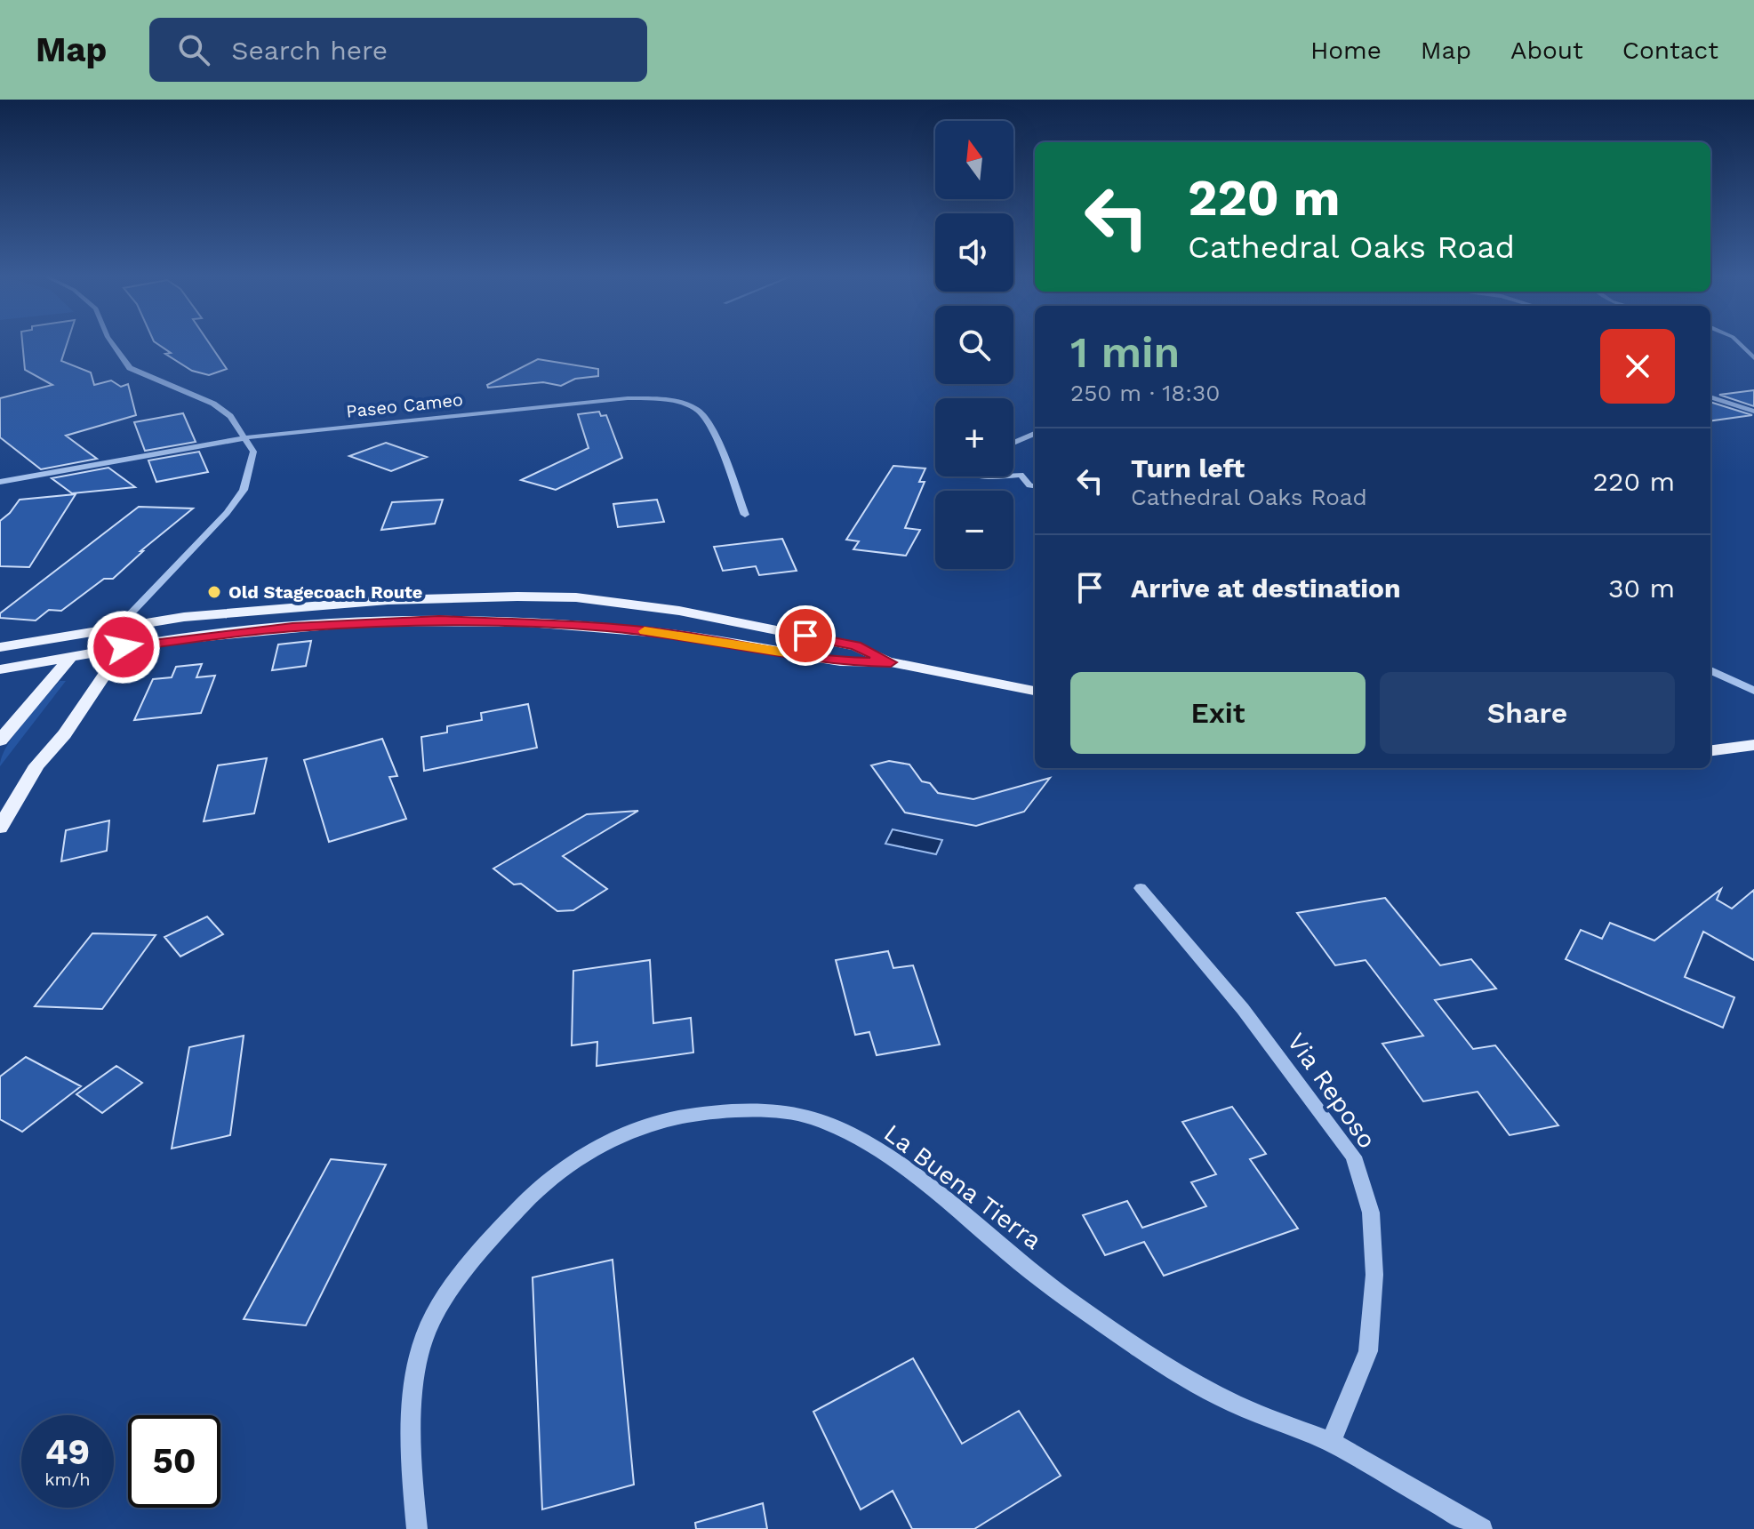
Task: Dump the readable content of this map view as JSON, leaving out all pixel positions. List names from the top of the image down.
{
  "streets": {
    "street": ["Paseo Cameo", "Via Reposo", "La Buena Tierra"]
  },
  "crossings": [
    ["Via Reposo", "La Buena Tierra"]
  ],
  "places": ["Old Stagecoach Route"],
  "north": "top",
  "page": {
    "header": "Map",
    "search": "Search here",
    "nav": [
      "Home",
      "Map",
      "About",
      "Contact"
    ],
    "map_buttons": ["+", "−"],
    "turn": ["220 m", "Cathedral Oaks Road"],
    "heading": ["1 min", "250 m · 18:30"],
    "list": [
      {
        "name": "Turn left",
        "note": "Cathedral Oaks Road",
        "value": "220 m"
      },
      {
        "name": "Arrive at destination",
        "value": "30 m"
      }
    ],
    "buttons": ["Exit", "Share"],
    "speed": "49 km/h",
    "limit": "50"
  }
}
